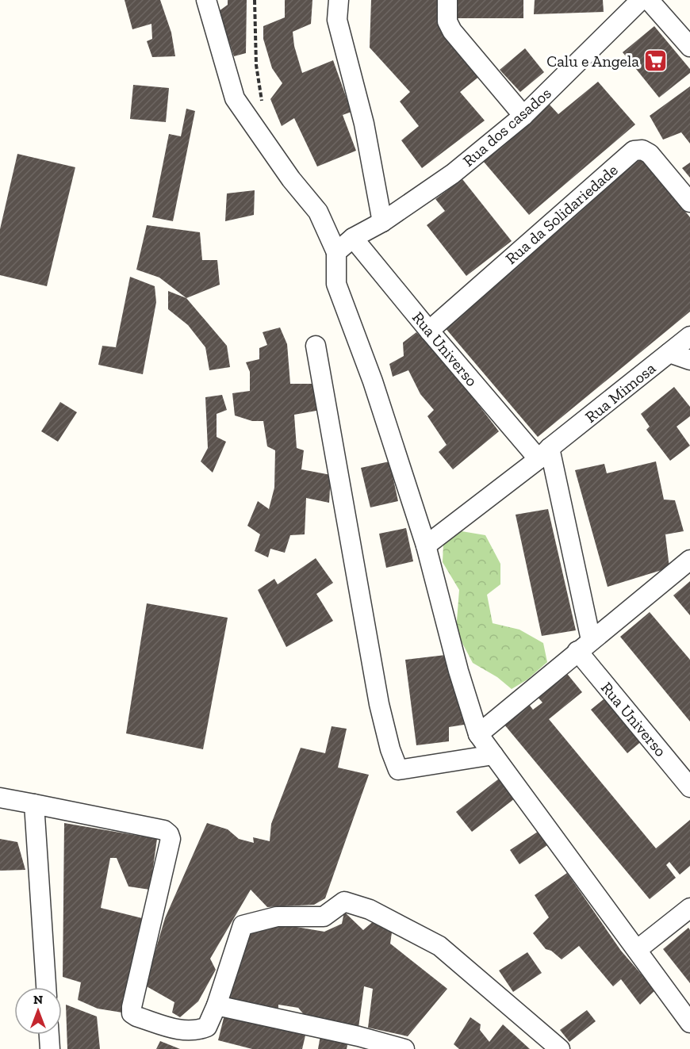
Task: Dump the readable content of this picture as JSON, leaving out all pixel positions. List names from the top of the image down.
{
  "streets": {
    "street": [
      "Rua dos casados",
      "Rua da Solidariedade",
      "Rua Universo",
      "Rua Mimosa"
    ]
  },
  "crossings": [
    ["Rua dos casados", "Rua Universo"],
    ["Rua da Solidariedade", "Rua Universo"],
    ["Rua Universo", "Rua Mimosa"]
  ],
  "places": {
    "supermarket": ["Calu e Angela"]
  },
  "north": "top"
}
